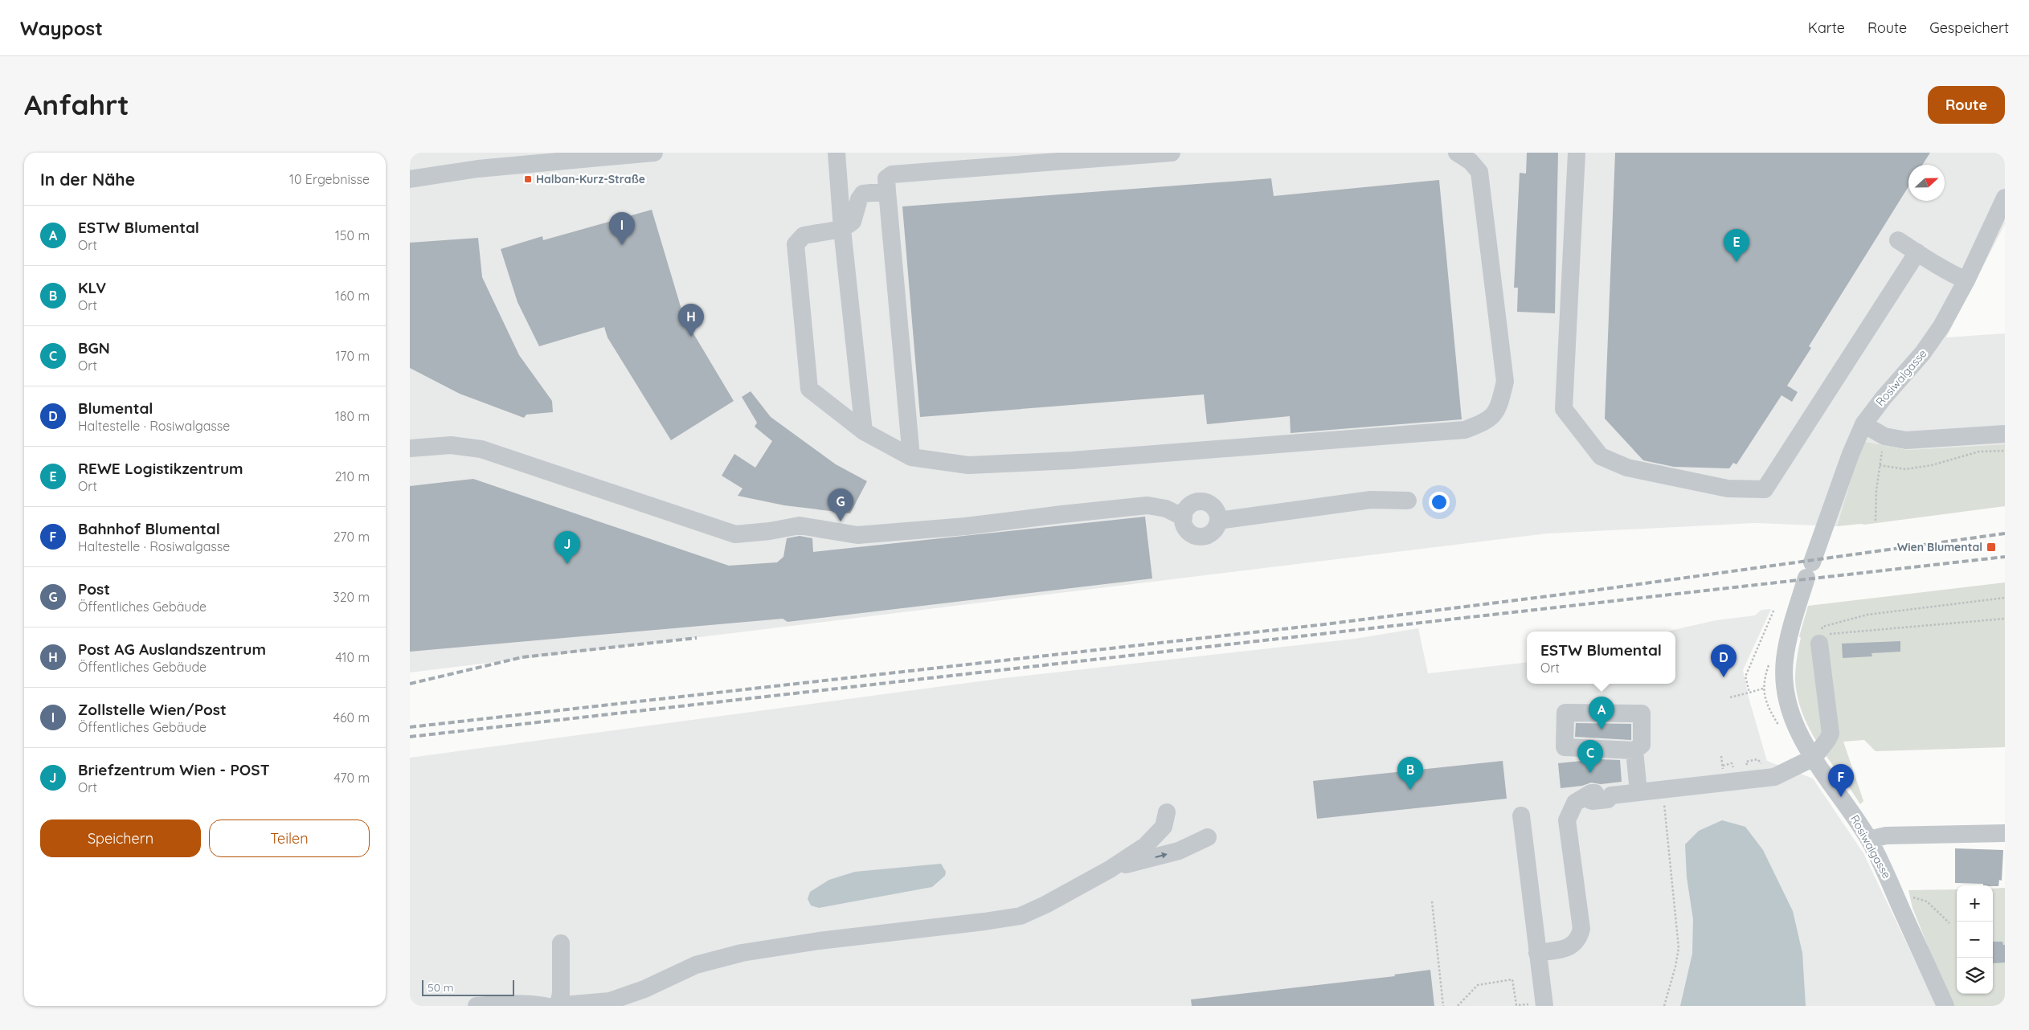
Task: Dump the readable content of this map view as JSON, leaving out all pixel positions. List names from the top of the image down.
{
  "streets": {
    "street": ["Rosiwalgasse"]
  },
  "places": {
    "transit": ["Halban-Kurz-Straße", "Wien Blumental"]
  },
  "scale_bar": "50 m",
  "north": "right",
  "page": {
    "header": "Waypost",
    "nav": ["Karte", "Route", "Gespeichert"],
    "buttons": [
      "Route",
      ["Speichern", "Teilen"]
    ],
    "title": "Anfahrt",
    "heading": ["In der Nähe", "10 Ergebnisse"],
    "list": [
      {
        "mark": "A",
        "name": "ESTW Blumental",
        "note": "Ort",
        "value": "150 m"
      },
      {
        "mark": "B",
        "name": "KLV",
        "note": "Ort",
        "value": "160 m"
      },
      {
        "mark": "C",
        "name": "BGN",
        "note": "Ort",
        "value": "170 m"
      },
      {
        "mark": "D",
        "name": "Blumental",
        "note": "Haltestelle · Rosiwalgasse",
        "value": "180 m"
      },
      {
        "mark": "E",
        "name": "REWE Logistikzentrum",
        "note": "Ort",
        "value": "210 m"
      },
      {
        "mark": "F",
        "name": "Bahnhof Blumental",
        "note": "Haltestelle · Rosiwalgasse",
        "value": "270 m"
      },
      {
        "mark": "G",
        "name": "Post",
        "note": "Öffentliches Gebäude",
        "value": "320 m"
      },
      {
        "mark": "H",
        "name": "Post AG Auslandszentrum",
        "note": "Öffentliches Gebäude",
        "value": "410 m"
      },
      {
        "mark": "I",
        "name": "Zollstelle Wien/Post",
        "note": "Öffentliches Gebäude",
        "value": "460 m"
      },
      {
        "mark": "J",
        "name": "Briefzentrum Wien - POST",
        "note": "Ort",
        "value": "470 m"
      }
    ],
    "pins": [
      "I",
      "E",
      "H",
      "G",
      "J",
      "D",
      "A",
      "C",
      "B",
      "F"
    ],
    "popup": ["ESTW Blumental", "Ort"],
    "map_buttons": ["+", "−"],
    "scale": "50 m"
  }
}
